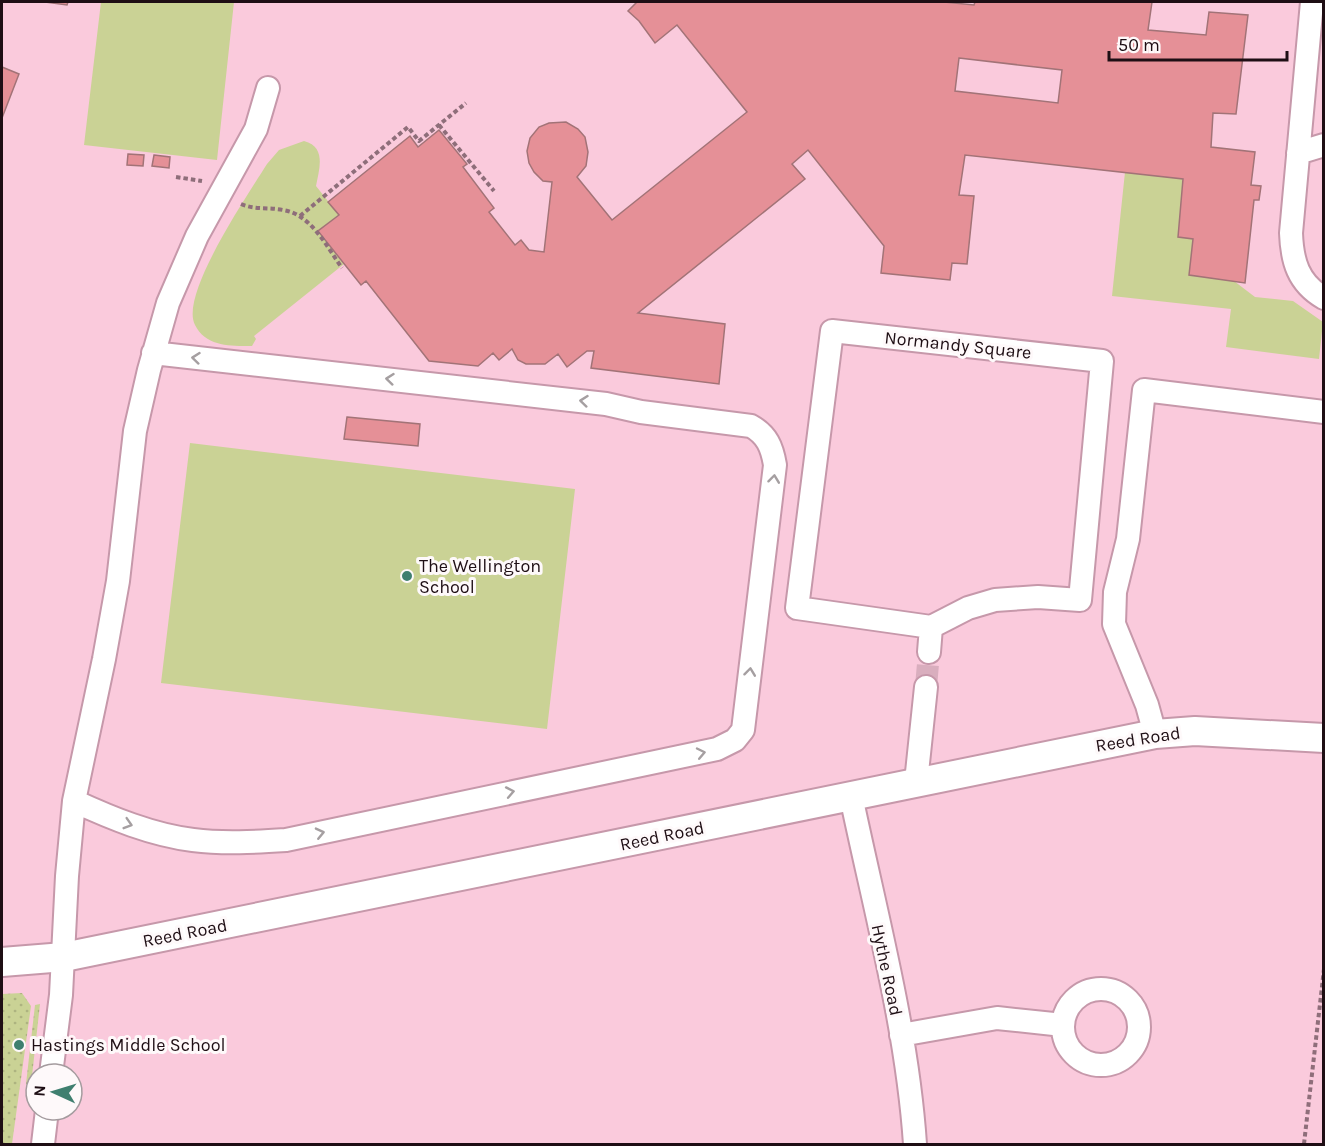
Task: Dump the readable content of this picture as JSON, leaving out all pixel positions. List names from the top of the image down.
{
  "streets": {
    "main road": ["Reed Road"],
    "street": ["Normandy Square", "Hythe Road"]
  },
  "crossings": [
    ["Reed Road", "Hythe Road"]
  ],
  "places": ["The Wellington School", "Hastings Middle School"],
  "scale_bar": "50 m",
  "north": "left"
}
